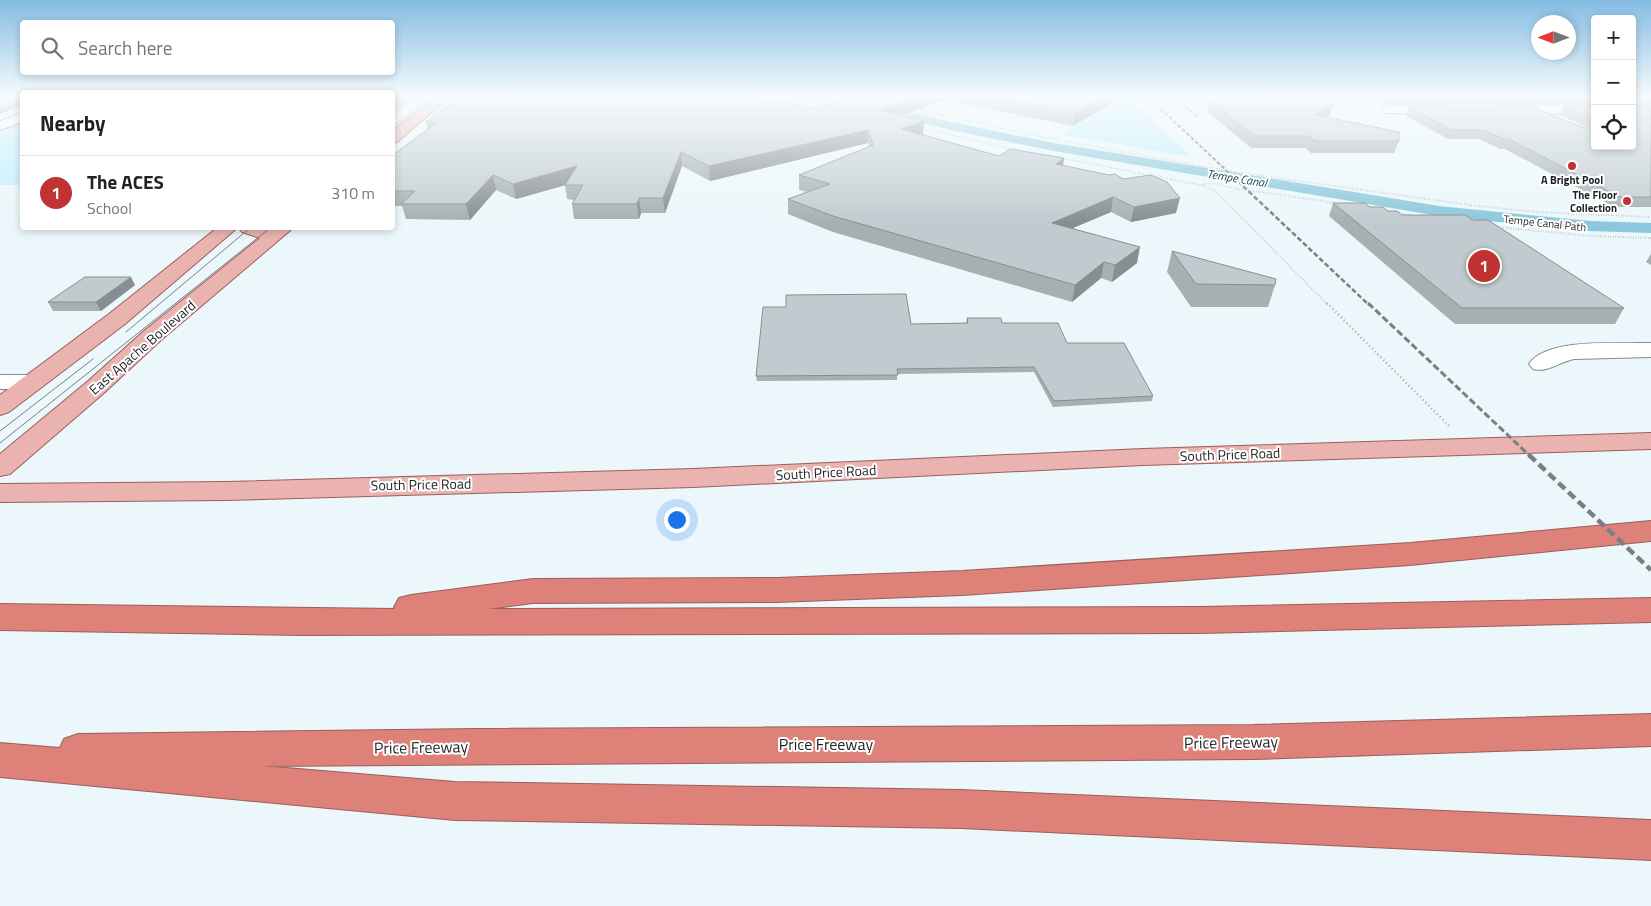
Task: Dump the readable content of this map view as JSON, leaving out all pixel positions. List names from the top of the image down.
{
  "streets": {
    "highway": ["Price Freeway"],
    "main road": ["East Apache Boulevard", "South Price Road"],
    "path": ["Tempe Canal Path"]
  },
  "water": ["Tempe Canal"],
  "places": ["A Bright Pool", "The Floor Collection"],
  "north": "left",
  "page": {
    "map_buttons": ["+", "−"],
    "search": "Search here",
    "heading": "Nearby",
    "list": [
      {
        "mark": "1",
        "name": "The ACES",
        "note": "School",
        "value": "310 m"
      }
    ],
    "pins": "1"
  }
}
